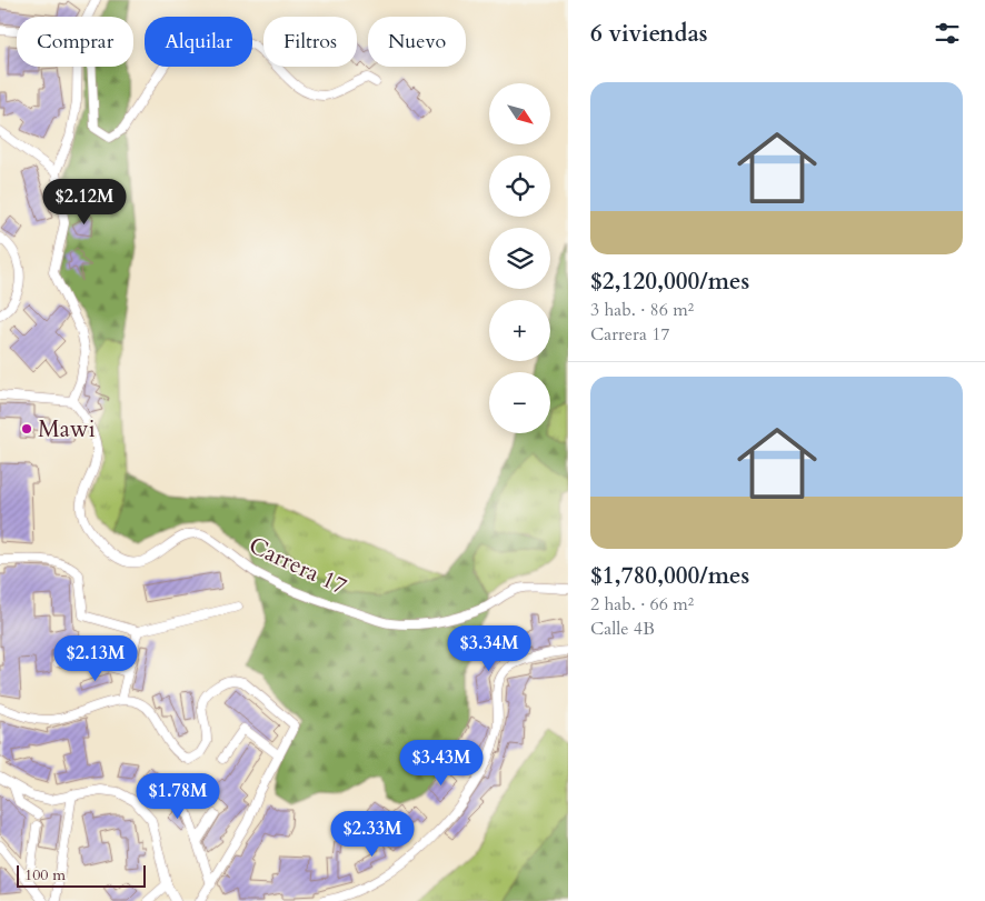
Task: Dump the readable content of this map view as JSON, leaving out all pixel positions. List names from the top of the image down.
{
  "streets": {
    "street": ["Carrera 17"]
  },
  "places": ["Mawi"],
  "scale_bar": "100 m",
  "north": "bottom right",
  "page": {
    "heading": "6 viviendas",
    "chip": [
      "Comprar",
      "Alquilar",
      "Filtros",
      "Nuevo"
    ],
    "list": [
      {
        "name": "$2,120,000/mes",
        "note": "3 hab. · 86 m² · Carrera 17"
      },
      {
        "name": "$1,780,000/mes",
        "note": "2 hab. · 66 m² · Calle 4B"
      }
    ],
    "map_buttons": ["+", "−"],
    "price": [
      "$2.12M",
      "$3.34M",
      "$2.13M",
      "$3.43M",
      "$1.78M",
      "$2.33M"
    ],
    "scale": "100 m"
  }
}
